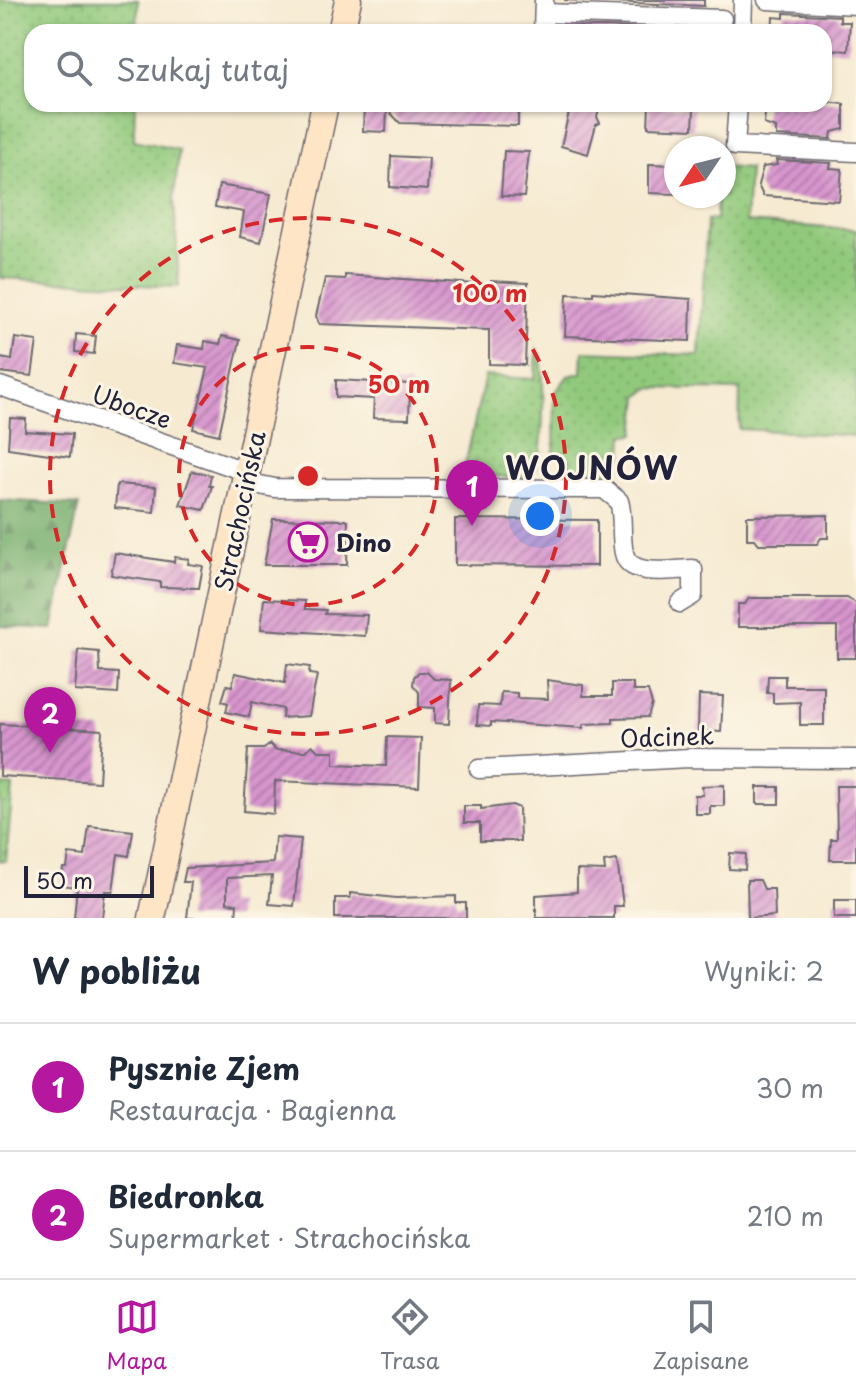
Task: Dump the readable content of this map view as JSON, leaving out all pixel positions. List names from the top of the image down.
{
  "streets": {
    "main road": ["Strachocińska"],
    "street": ["Ubocze", "Odcinek"]
  },
  "crossings": [
    ["Ubocze", "Strachocińska"]
  ],
  "districts": ["WOJNÓW"],
  "places": {
    "supermarket": ["Dino"]
  },
  "scale_bar": "50 m",
  "north": "bottom left",
  "page": {
    "search": "Szukaj tutaj",
    "pins": ["1", "2"],
    "scale": "50 m",
    "heading": ["W pobliżu", "Wyniki: 2"],
    "list": [
      {
        "mark": "1",
        "name": "Pysznie Zjem",
        "note": "Restauracja · Bagienna",
        "value": "30 m"
      },
      {
        "mark": "2",
        "name": "Biedronka",
        "note": "Supermarket · Strachocińska",
        "value": "210 m"
      }
    ],
    "nav": ["Mapa", "Trasa", "Zapisane"]
  },
  "rings": ["100 m", "50 m"]
}
